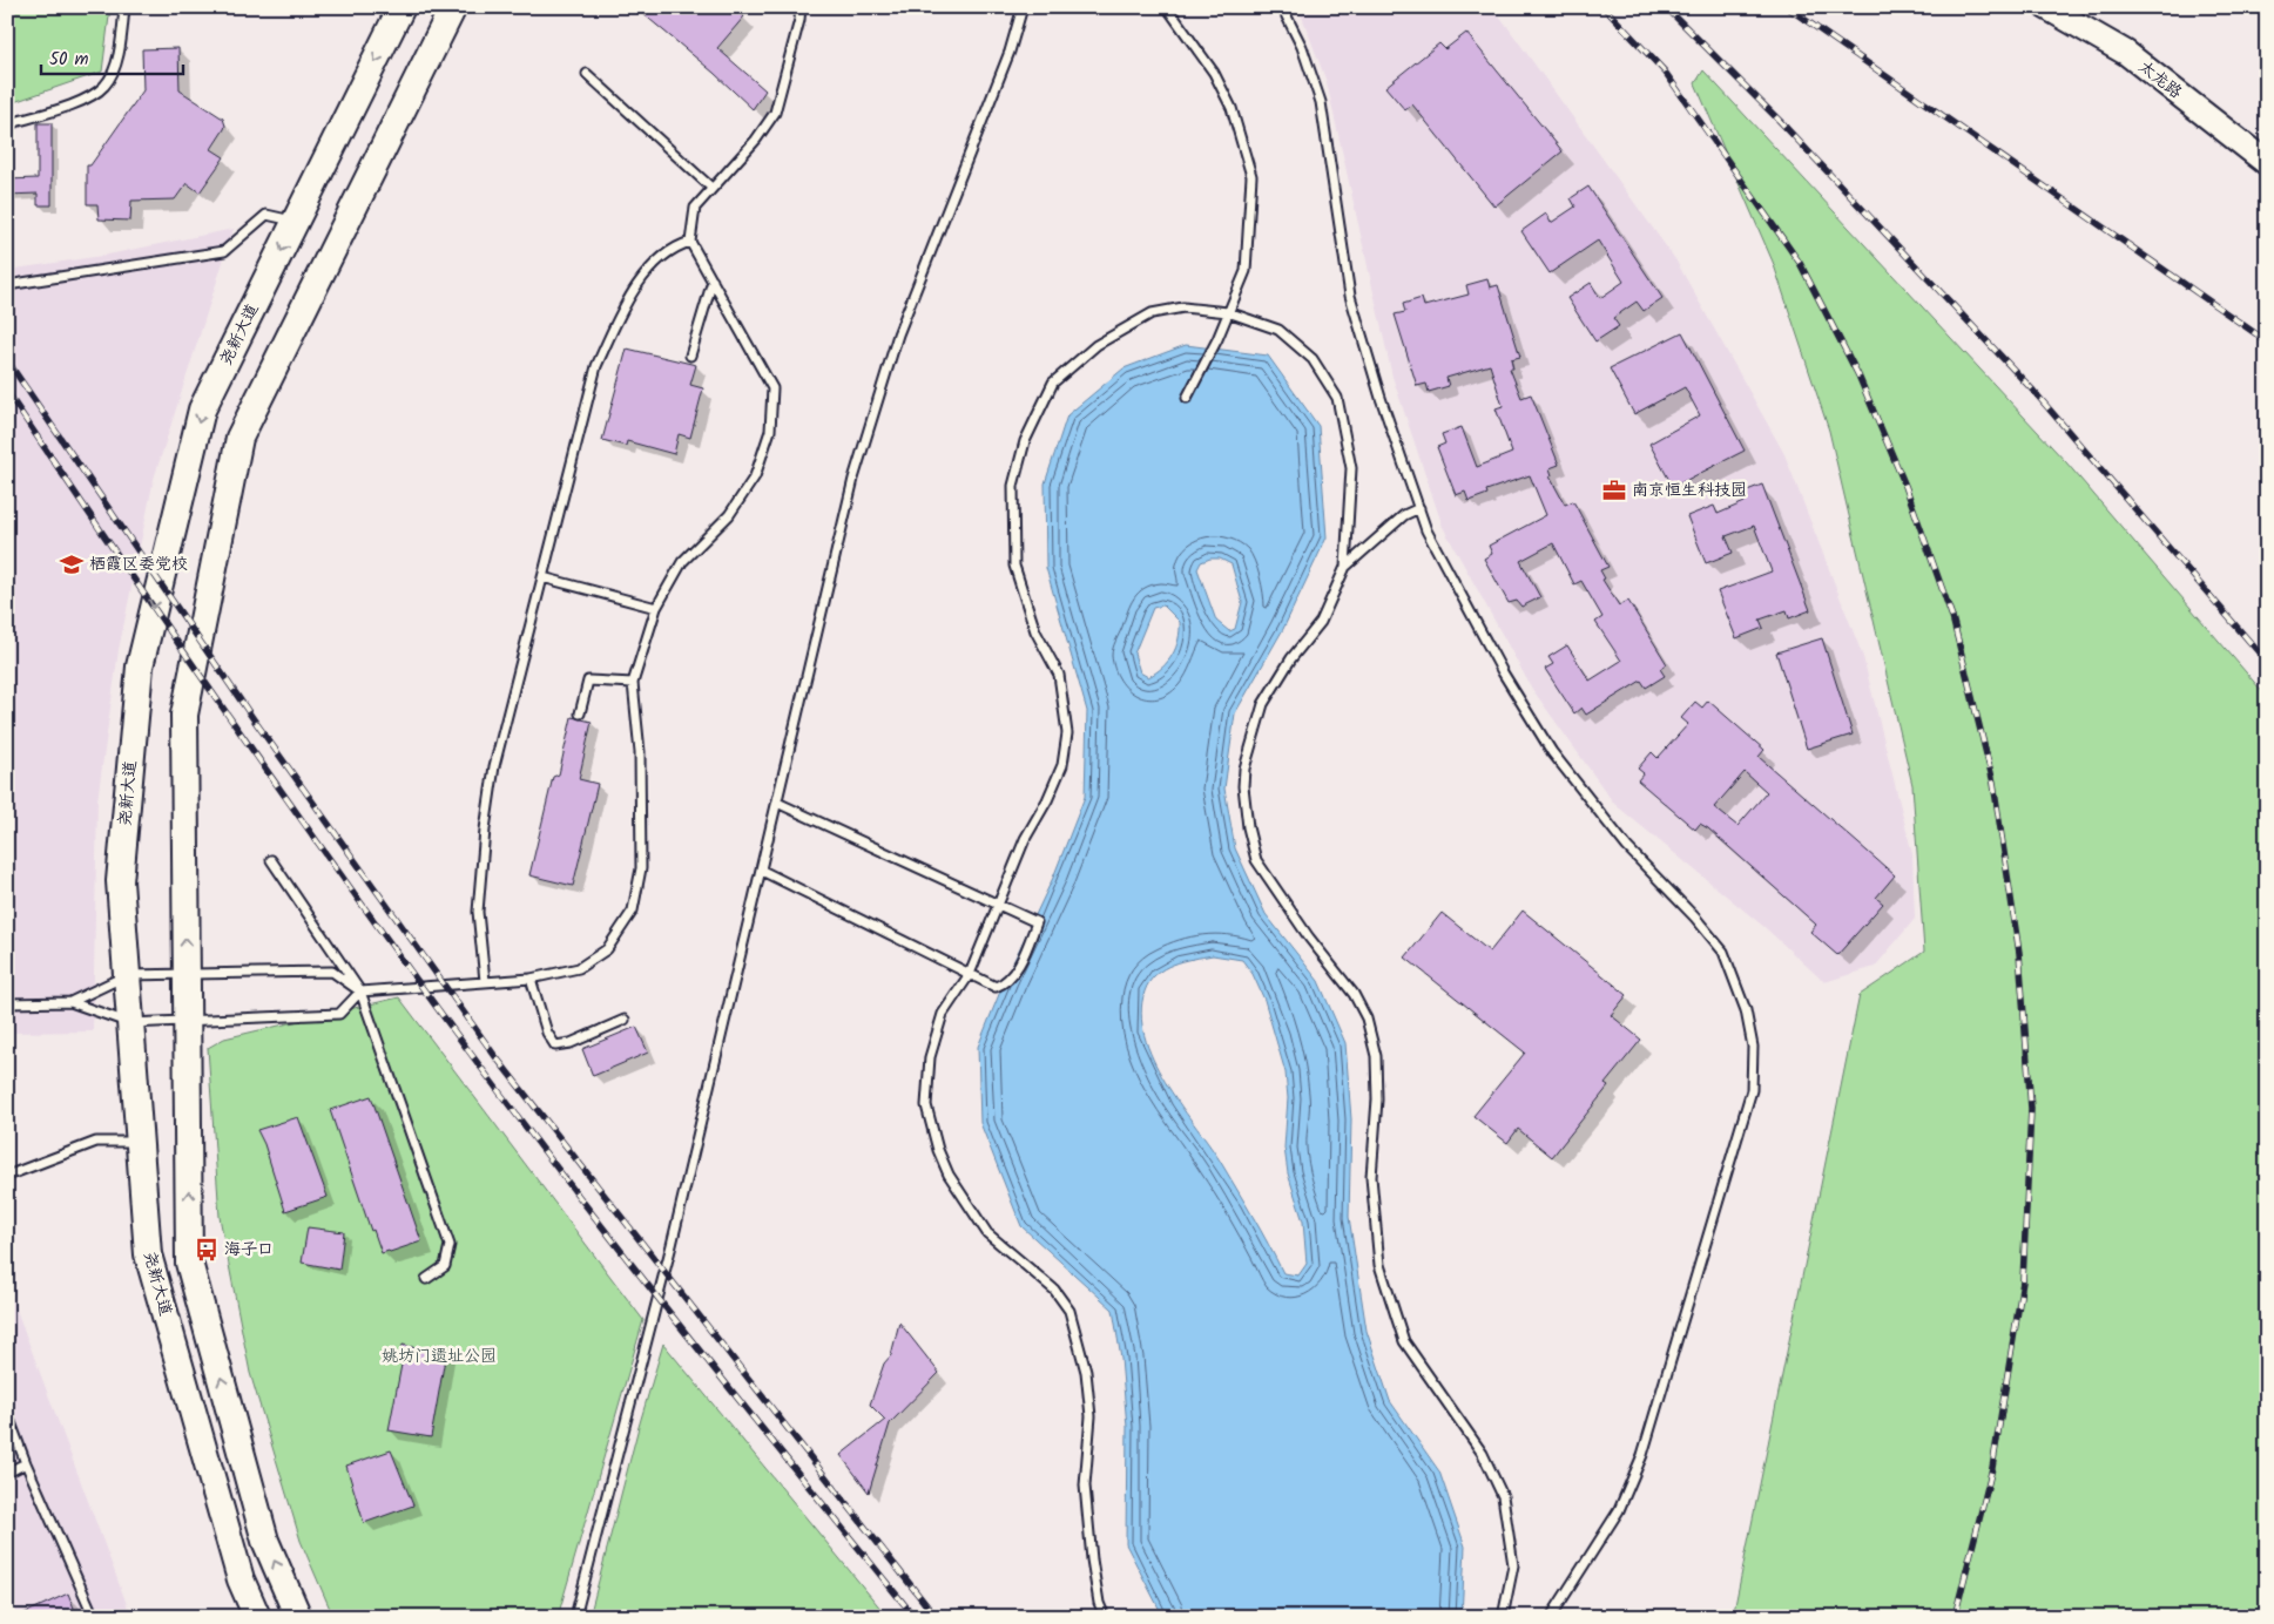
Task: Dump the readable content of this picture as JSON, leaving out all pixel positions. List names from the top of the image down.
{
  "streets": {
    "main road": ["尧新大道"],
    "street": ["太龙路"]
  },
  "parks": ["姚坊门遗址公园"],
  "places": {
    "office": ["南京恒生科技园"],
    "school or university": ["栖霞区委党校"],
    "bus stop": ["海子口"]
  },
  "scale_bar": "50 m"
}
